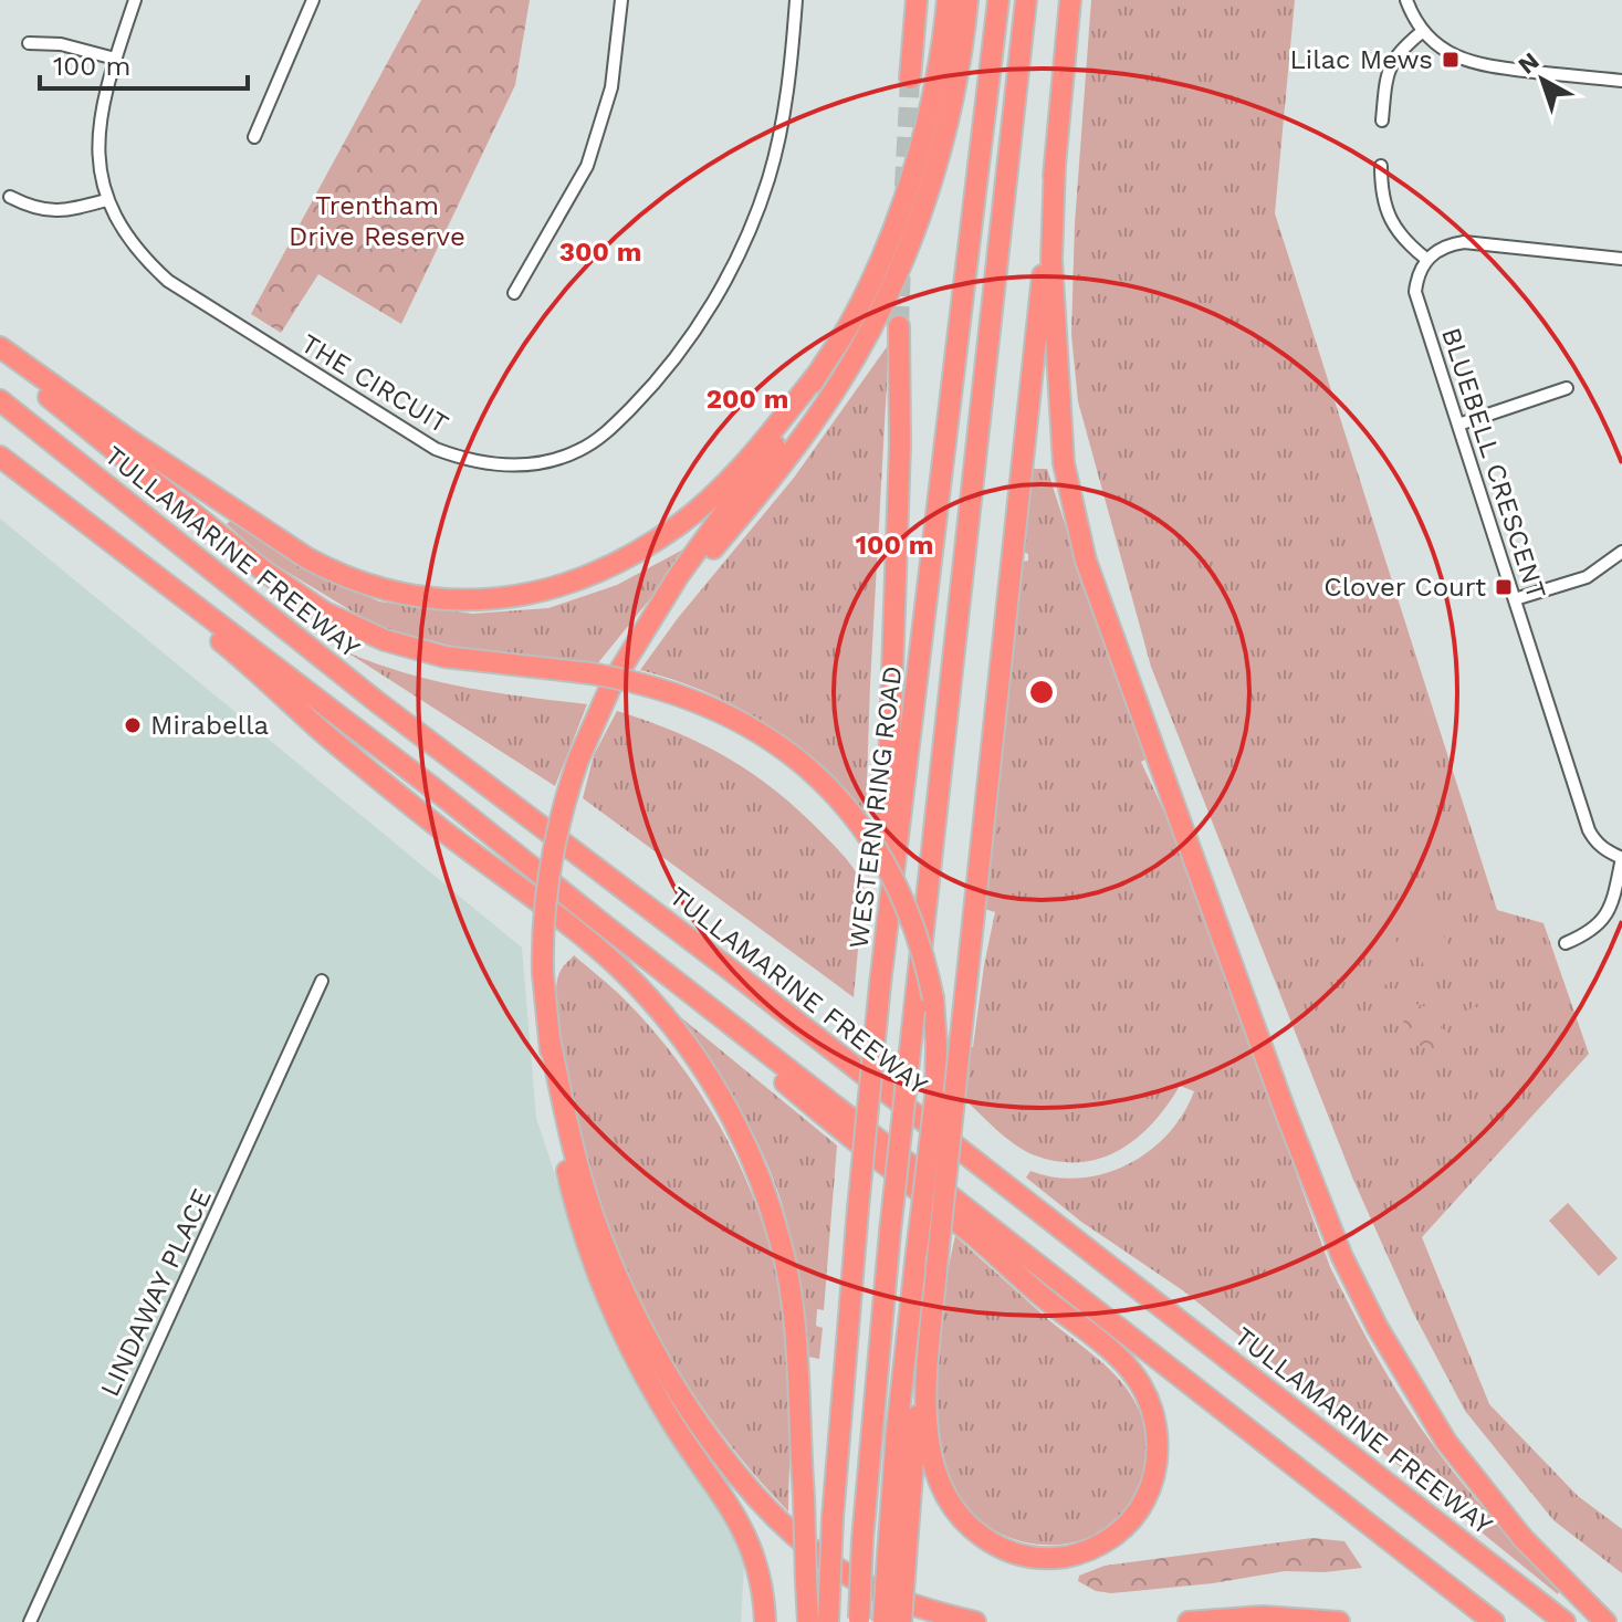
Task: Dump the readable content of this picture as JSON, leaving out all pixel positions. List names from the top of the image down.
{
  "streets": {
    "highway": ["TULLAMARINE FREEWAY", "WESTERN RING ROAD"],
    "street": ["THE CIRCUIT", "BLUEBELL CRESCENT", "LINDAWAY PLACE"]
  },
  "parks": ["Trentham Drive Reserve"],
  "places": {
    "transit": ["Lilac Mews", "Clover Court"],
    "other": ["Mirabella"]
  },
  "scale_bar": "100 m",
  "north": "top left",
  "rings": ["300 m", "200 m", "100 m"]
}
